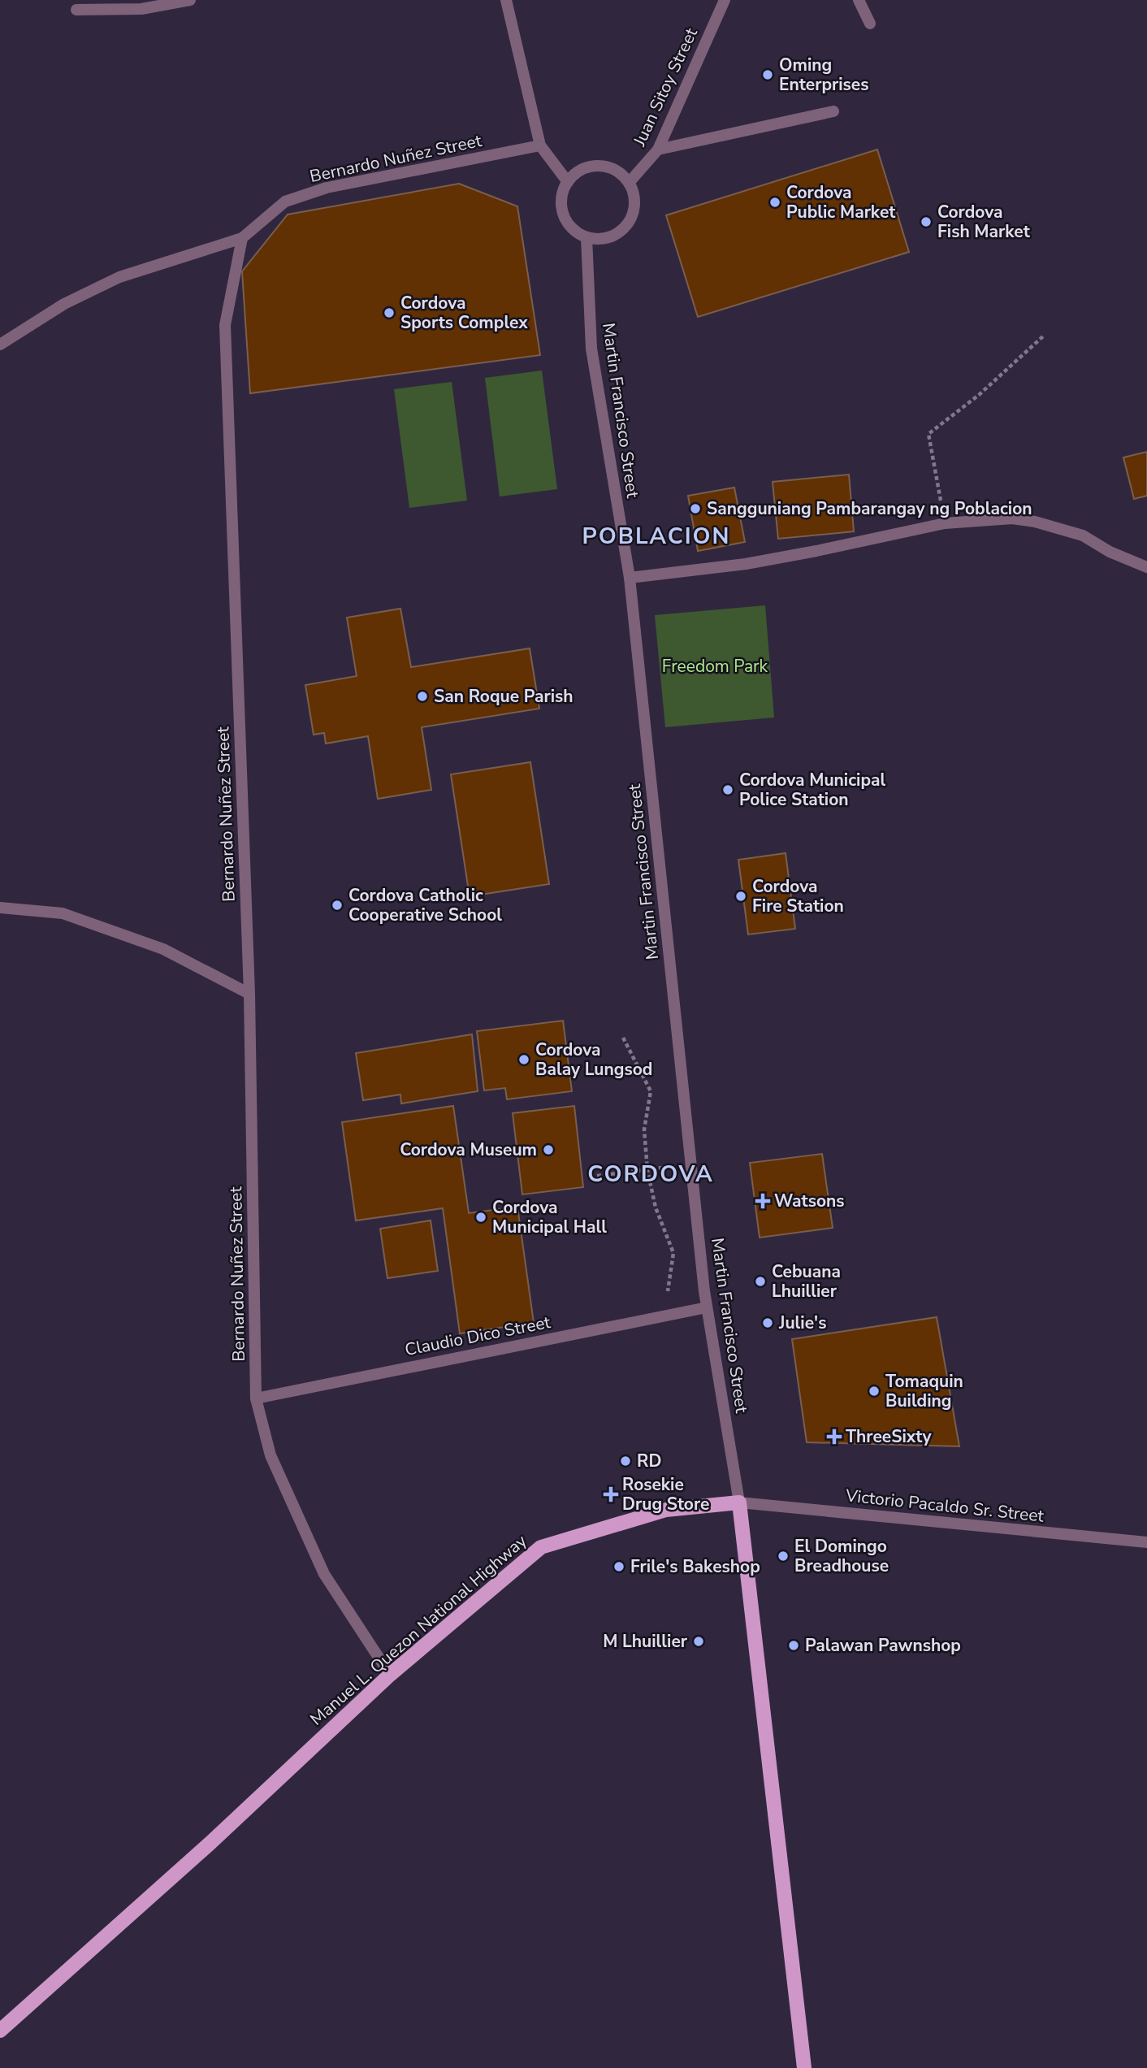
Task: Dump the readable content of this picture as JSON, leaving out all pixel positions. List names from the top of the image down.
{
  "streets": {
    "main road": ["Manuel L. Quezon National Highway"],
    "street": [
      "Juan Sitoy Street",
      "Bernardo Nuñez Street",
      "Martin Francisco Street",
      "Claudio Dico Street",
      "Victorio Pacaldo Sr. Street"
    ]
  },
  "crossings": [
    ["Juan Sitoy Street", "Martin Francisco Street"],
    ["Bernardo Nuñez Street", "Claudio Dico Street"],
    ["Bernardo Nuñez Street", "Manuel L. Quezon National Highway"],
    ["Martin Francisco Street", "Claudio Dico Street"],
    ["Martin Francisco Street", "Victorio Pacaldo Sr. Street"],
    ["Martin Francisco Street", "Manuel L. Quezon National Highway"],
    ["Victorio Pacaldo Sr. Street", "Manuel L. Quezon National Highway"]
  ],
  "districts": ["POBLACION", "CORDOVA"],
  "parks": ["Freedom Park"],
  "places": {
    "other": [
      "Oming Enterprises",
      "Cordova Public Market",
      "Cordova Fish Market",
      "Cordova Sports Complex",
      "Sangguniang Pambarangay ng Poblacion",
      "San Roque Parish",
      "Cordova Municipal Police Station",
      "Cordova Fire Station",
      "Cordova Catholic Cooperative School",
      "Cordova Balay Lungsod",
      "Cordova Museum",
      "Cordova Municipal Hall",
      "Cebuana Lhuillier",
      "Julie's",
      "Tomaquin Building",
      "RD",
      "El Domingo Breadhouse",
      "Frile's Bakeshop",
      "M Lhuillier",
      "Palawan Pawnshop"
    ],
    "health": ["Watsons", "ThreeSixty", "Rosekie Drug Store"]
  }
}
